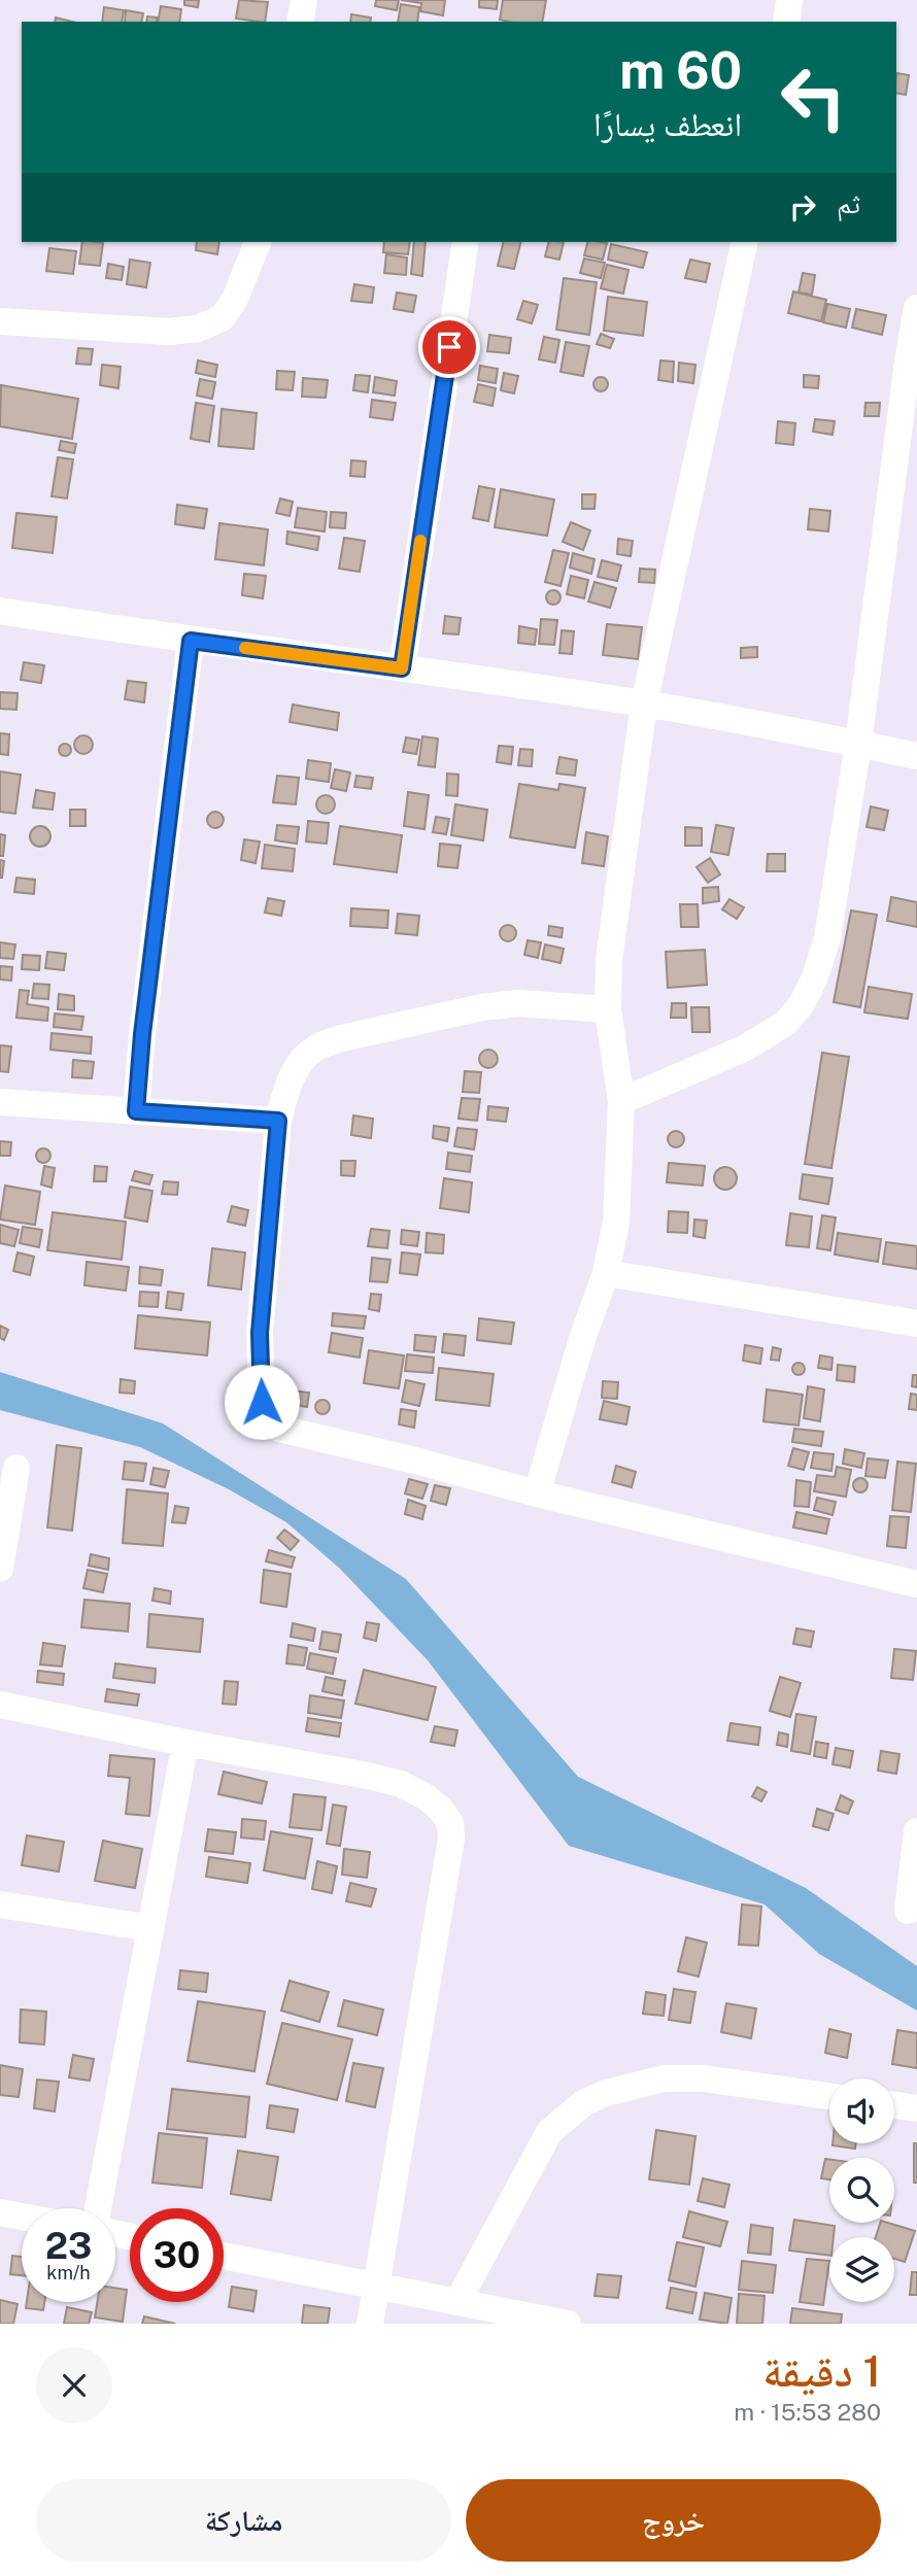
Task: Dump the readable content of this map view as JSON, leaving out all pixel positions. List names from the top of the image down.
{
  "page": {
    "turn": ["60 m", "انعطف يسارًا"],
    "then": "ثم",
    "speed": "23 km/h",
    "limit": "30",
    "heading": ["1 دقيقة", "280 m · 15:53"],
    "buttons": ["خروج", "مشاركة"]
  }
}
